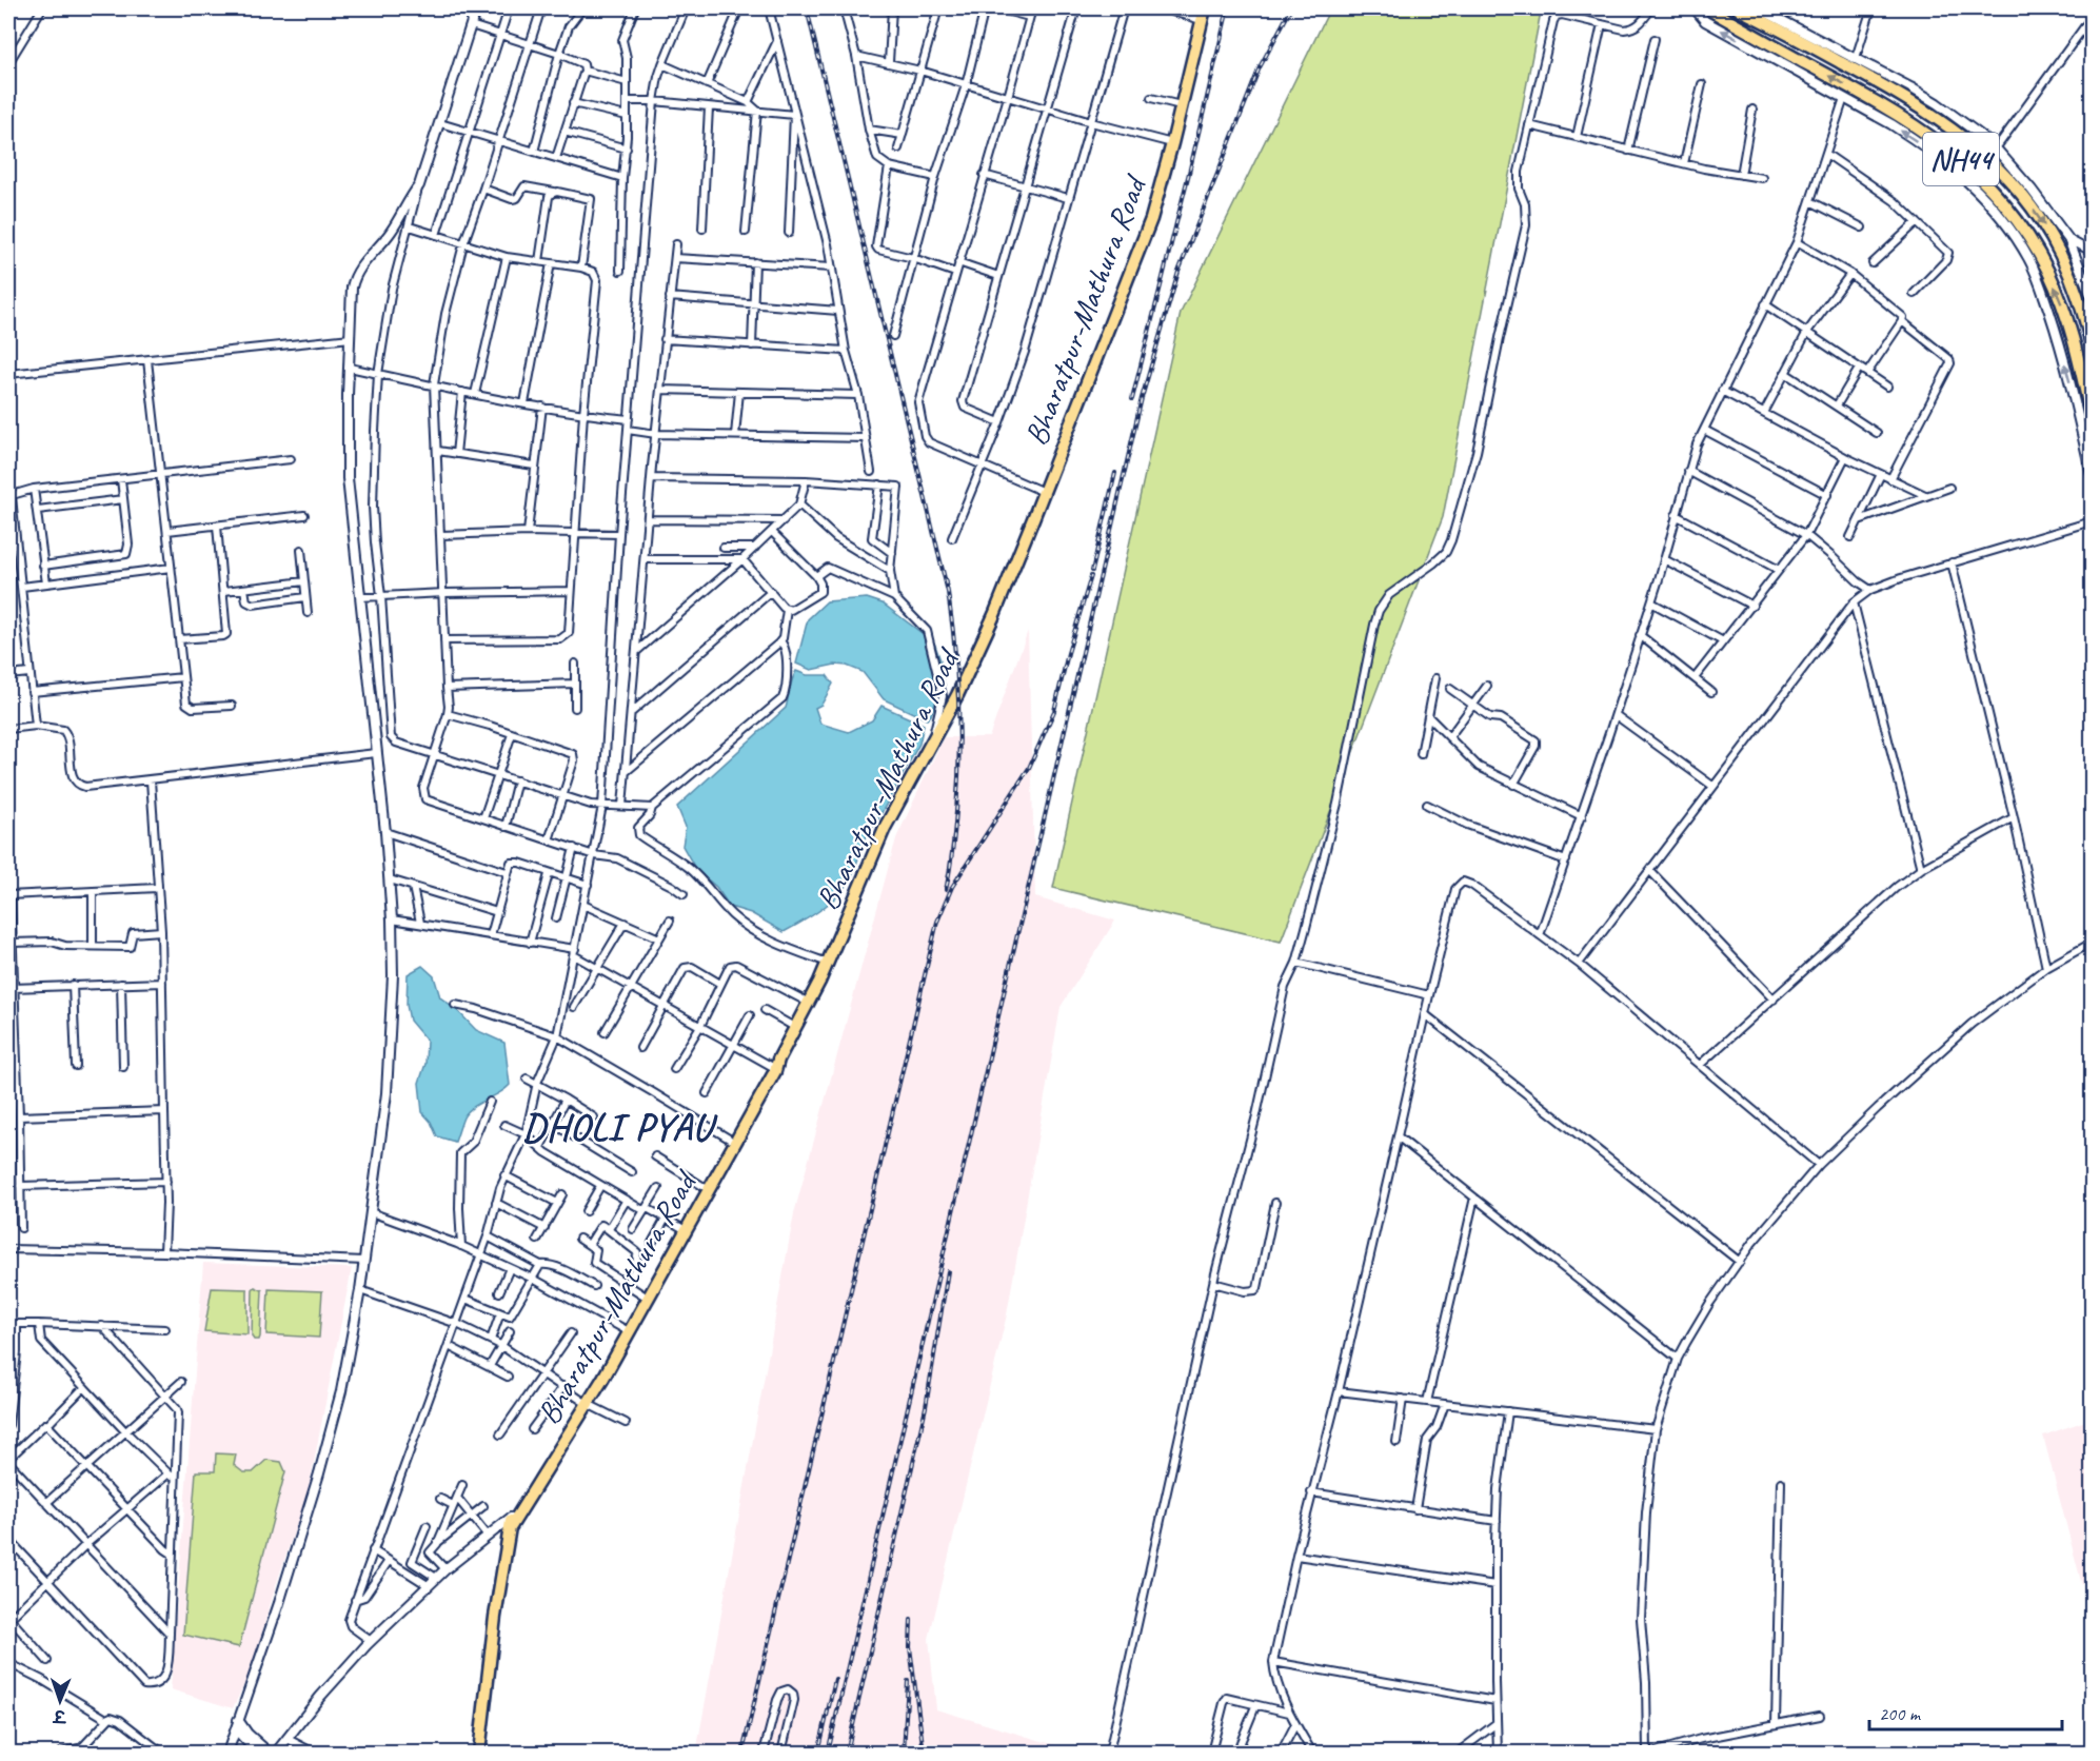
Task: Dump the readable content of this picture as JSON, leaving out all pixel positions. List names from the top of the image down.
{
  "streets": {
    "highway": ["NH44", "Bharatpur-Mathura Road"]
  },
  "districts": ["DHOLI PYAU"],
  "scale_bar": "200 m",
  "north": "bottom"
}
